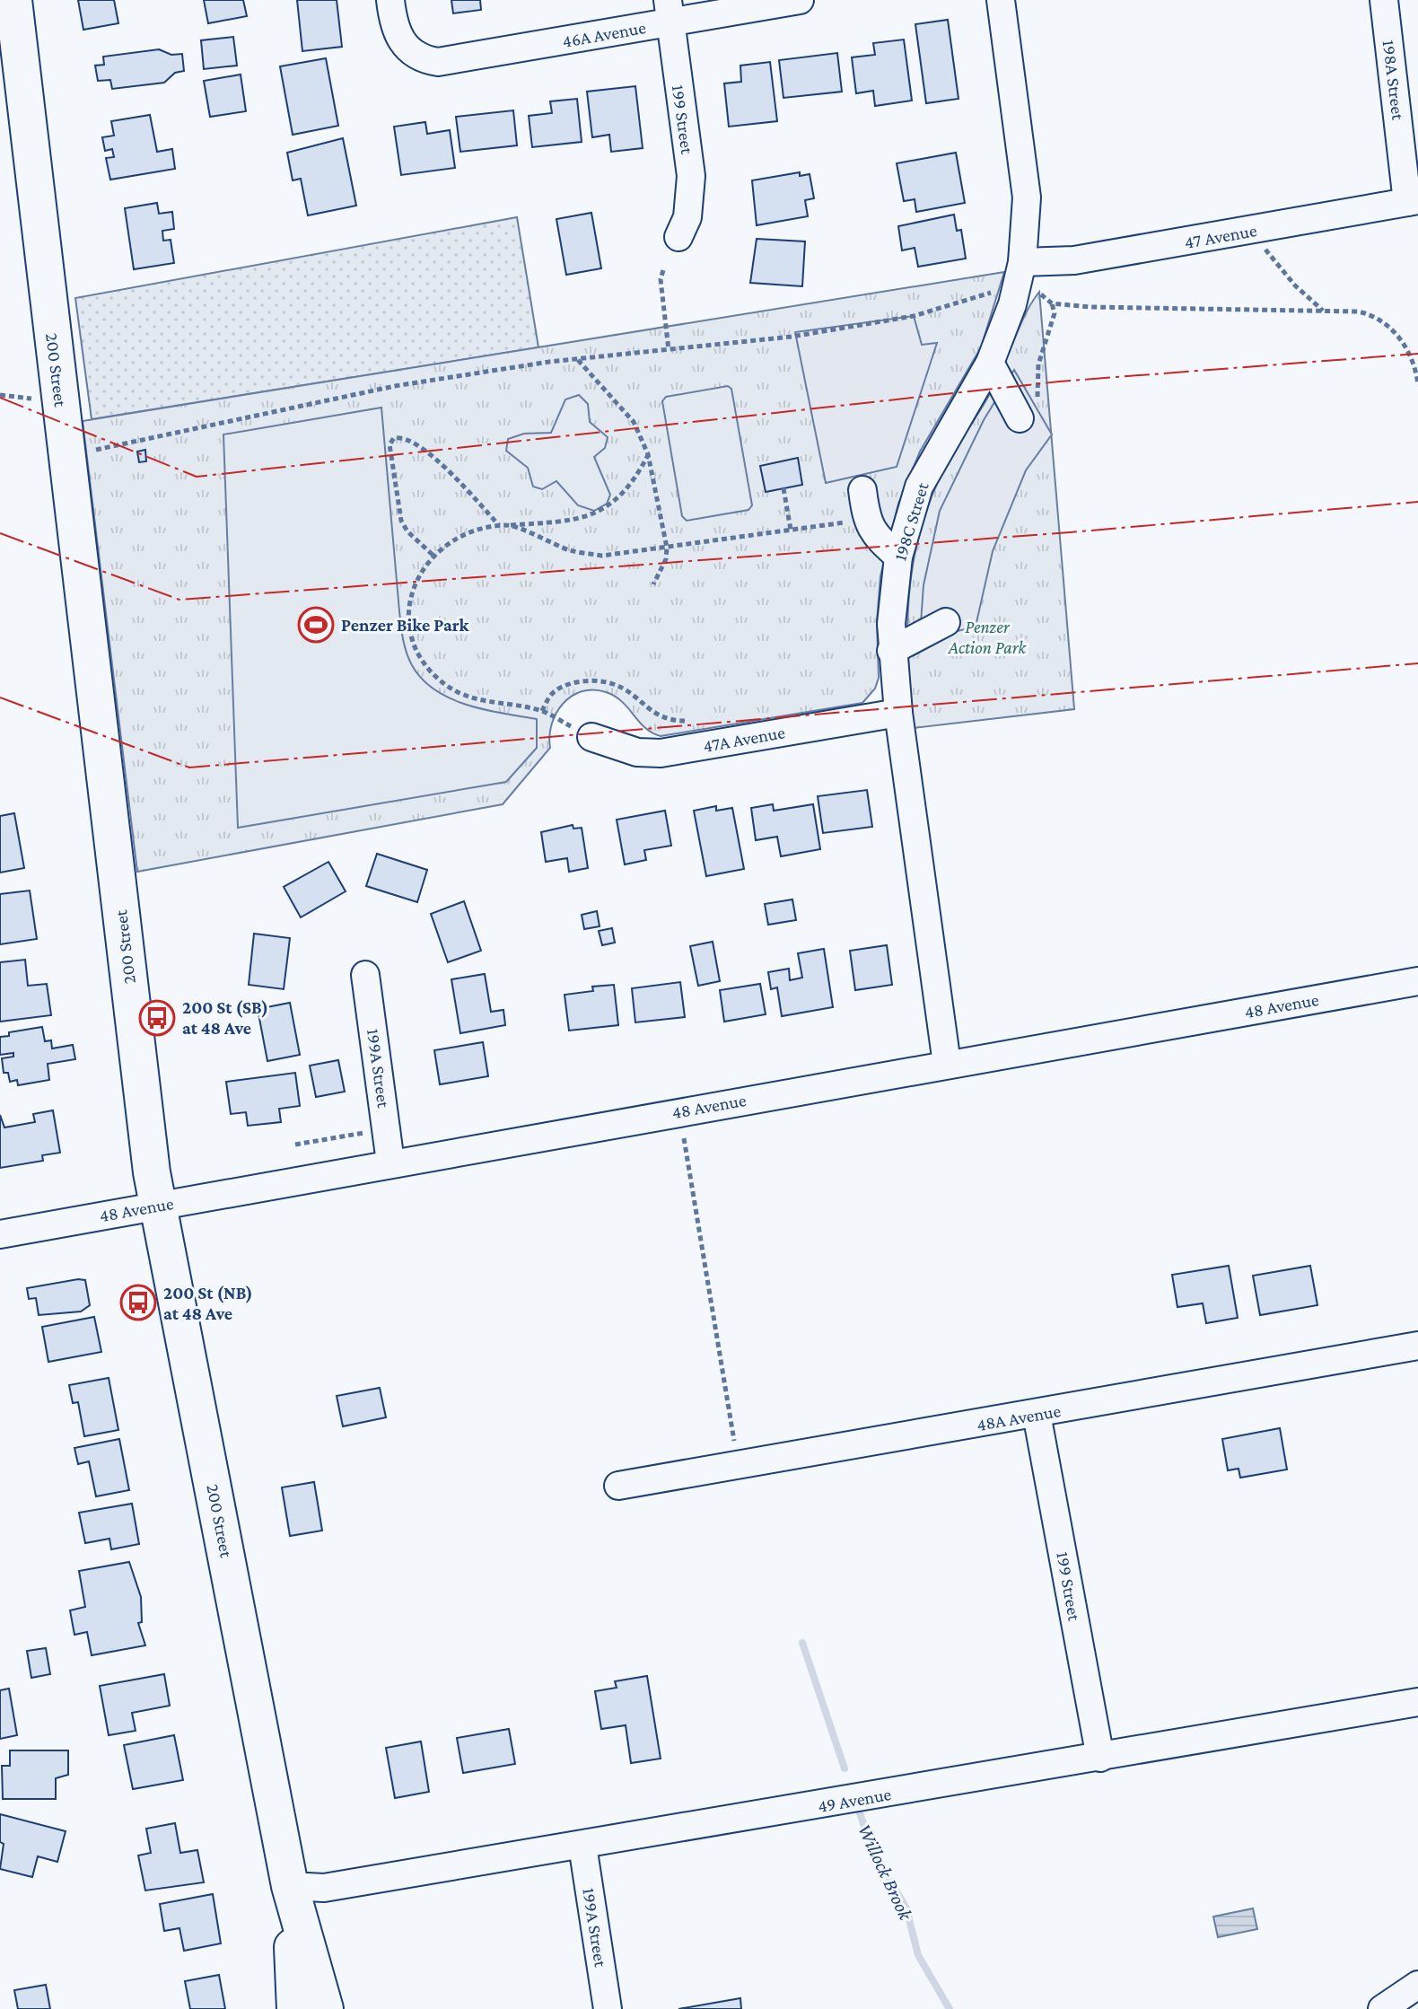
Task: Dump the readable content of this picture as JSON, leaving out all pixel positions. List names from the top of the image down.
{
  "streets": {
    "main road": ["200 Street"],
    "street": [
      "46A Avenue",
      "198A Street",
      "199 Street",
      "47 Avenue",
      "198C Street",
      "47A Avenue",
      "48 Avenue",
      "199A Street",
      "48A Avenue",
      "49 Avenue"
    ]
  },
  "crossings": [
    ["46A Avenue", "199 Street"],
    ["198A Street", "47 Avenue"],
    ["199 Street", "48A Avenue"],
    ["199 Street", "49 Avenue"],
    ["47 Avenue", "198C Street"],
    ["200 Street", "48 Avenue"],
    ["200 Street", "49 Avenue"],
    ["198C Street", "47A Avenue"],
    ["198C Street", "48 Avenue"],
    ["48 Avenue", "199A Street"],
    ["199A Street", "49 Avenue"]
  ],
  "water": ["Willock Brook"],
  "parks": ["Penzer Action Park"],
  "places": {
    "sports": ["Penzer Bike Park"],
    "bus stop": ["200 St (SB) at 48 Ave", "200 St (NB) at 48 Ave"]
  }
}
